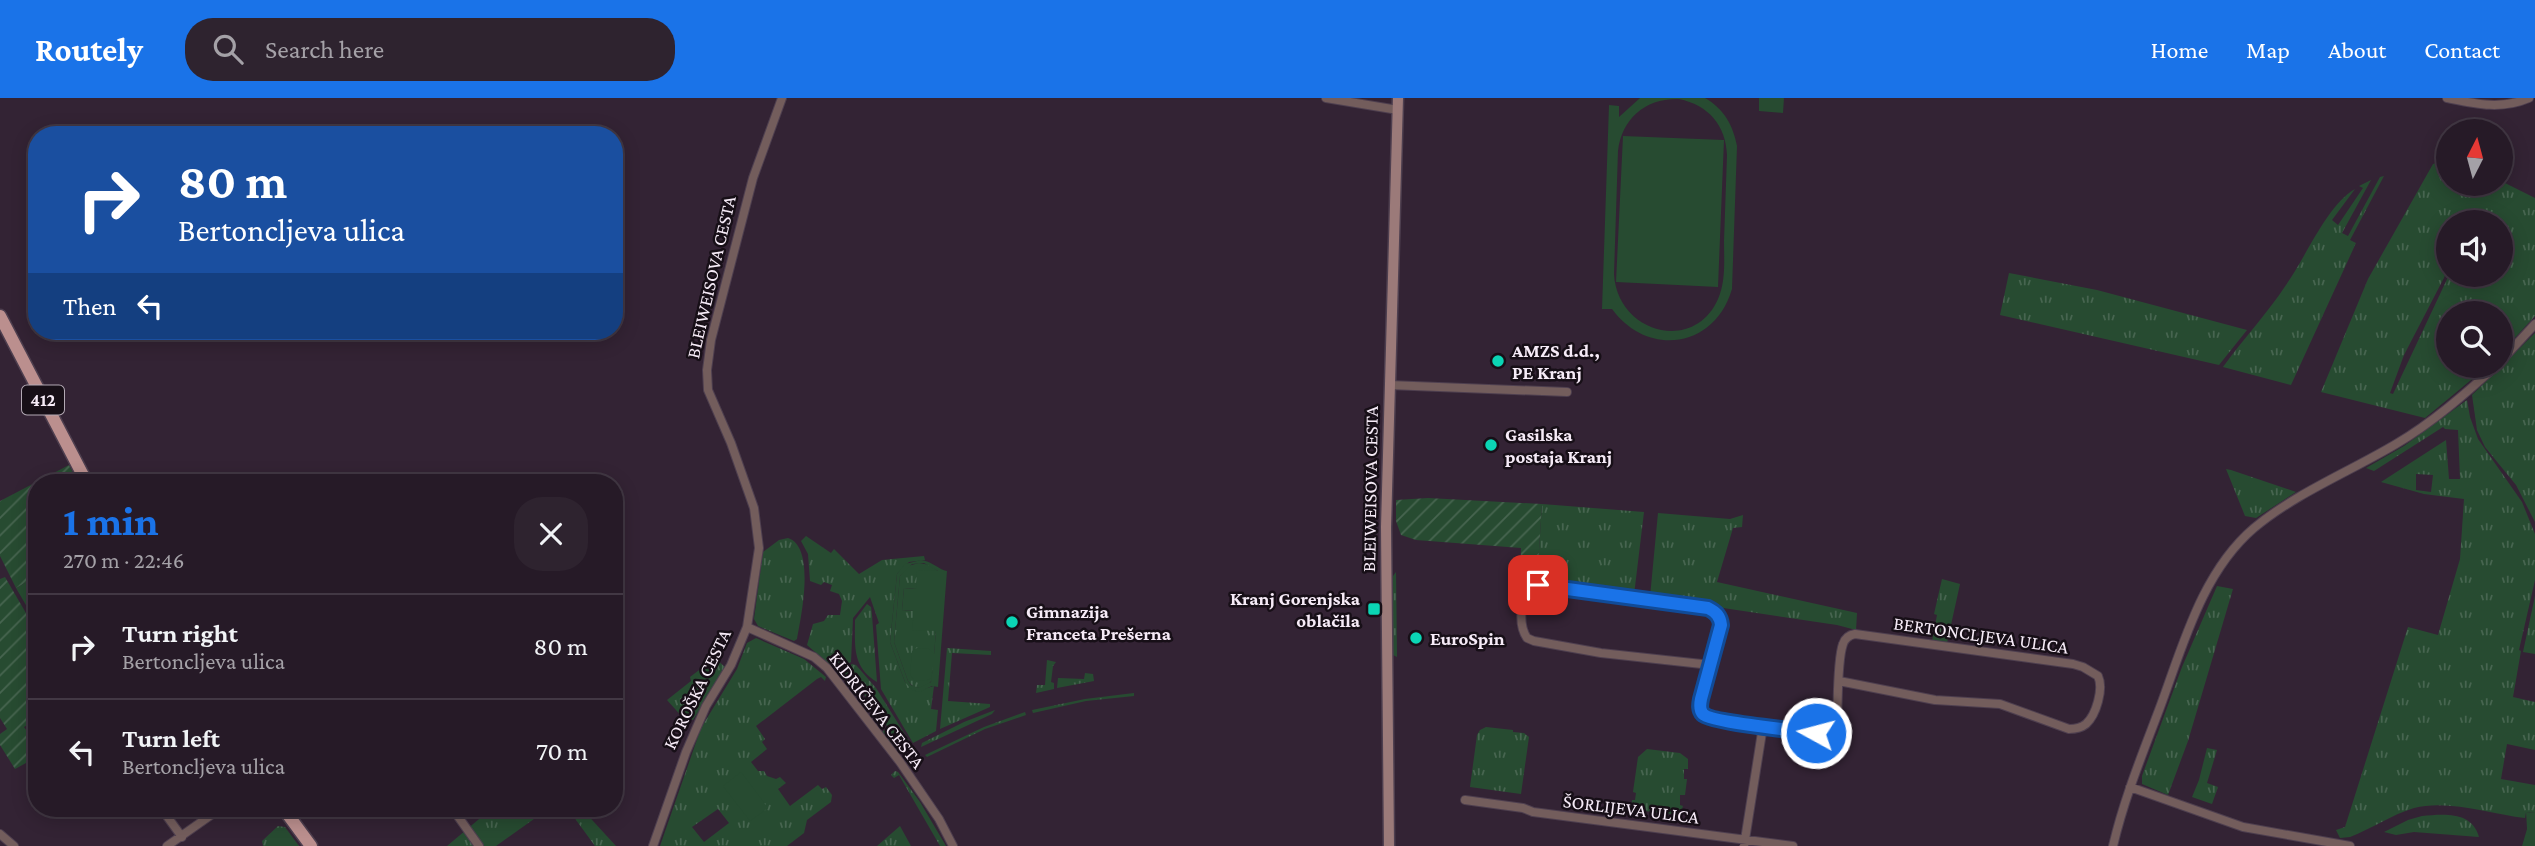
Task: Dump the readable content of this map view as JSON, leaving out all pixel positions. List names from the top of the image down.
{
  "streets": {
    "main road": ["BLEIWEISOVA CESTA", "412"],
    "street": [
      "BERTONCLJEVA ULICA",
      "KOROŠKA CESTA",
      "KIDRIČEVA CESTA",
      "ŠORLIJEVA ULICA"
    ]
  },
  "crossings": [
    ["BLEIWEISOVA CESTA", "KOROŠKA CESTA"],
    ["BLEIWEISOVA CESTA", "KIDRIČEVA CESTA"],
    ["KOROŠKA CESTA", "KIDRIČEVA CESTA"]
  ],
  "places": {
    "other": [
      "AMZS d.d., PE Kranj",
      "Gasilska postaja Kranj",
      "Gimnazija Franceta Prešerna",
      "EuroSpin"
    ],
    "transit": ["Kranj Gorenjska oblačila"]
  },
  "north": "top",
  "page": {
    "header": "Routely",
    "search": "Search here",
    "nav": [
      "Home",
      "Map",
      "About",
      "Contact"
    ],
    "turn": ["80 m", "Bertoncljeva ulica"],
    "then": "Then",
    "heading": ["1 min", "270 m · 22:46"],
    "list": [
      {
        "name": "Turn right",
        "note": "Bertoncljeva ulica",
        "value": "80 m"
      },
      {
        "name": "Turn left",
        "note": "Bertoncljeva ulica",
        "value": "70 m"
      }
    ]
  }
}
